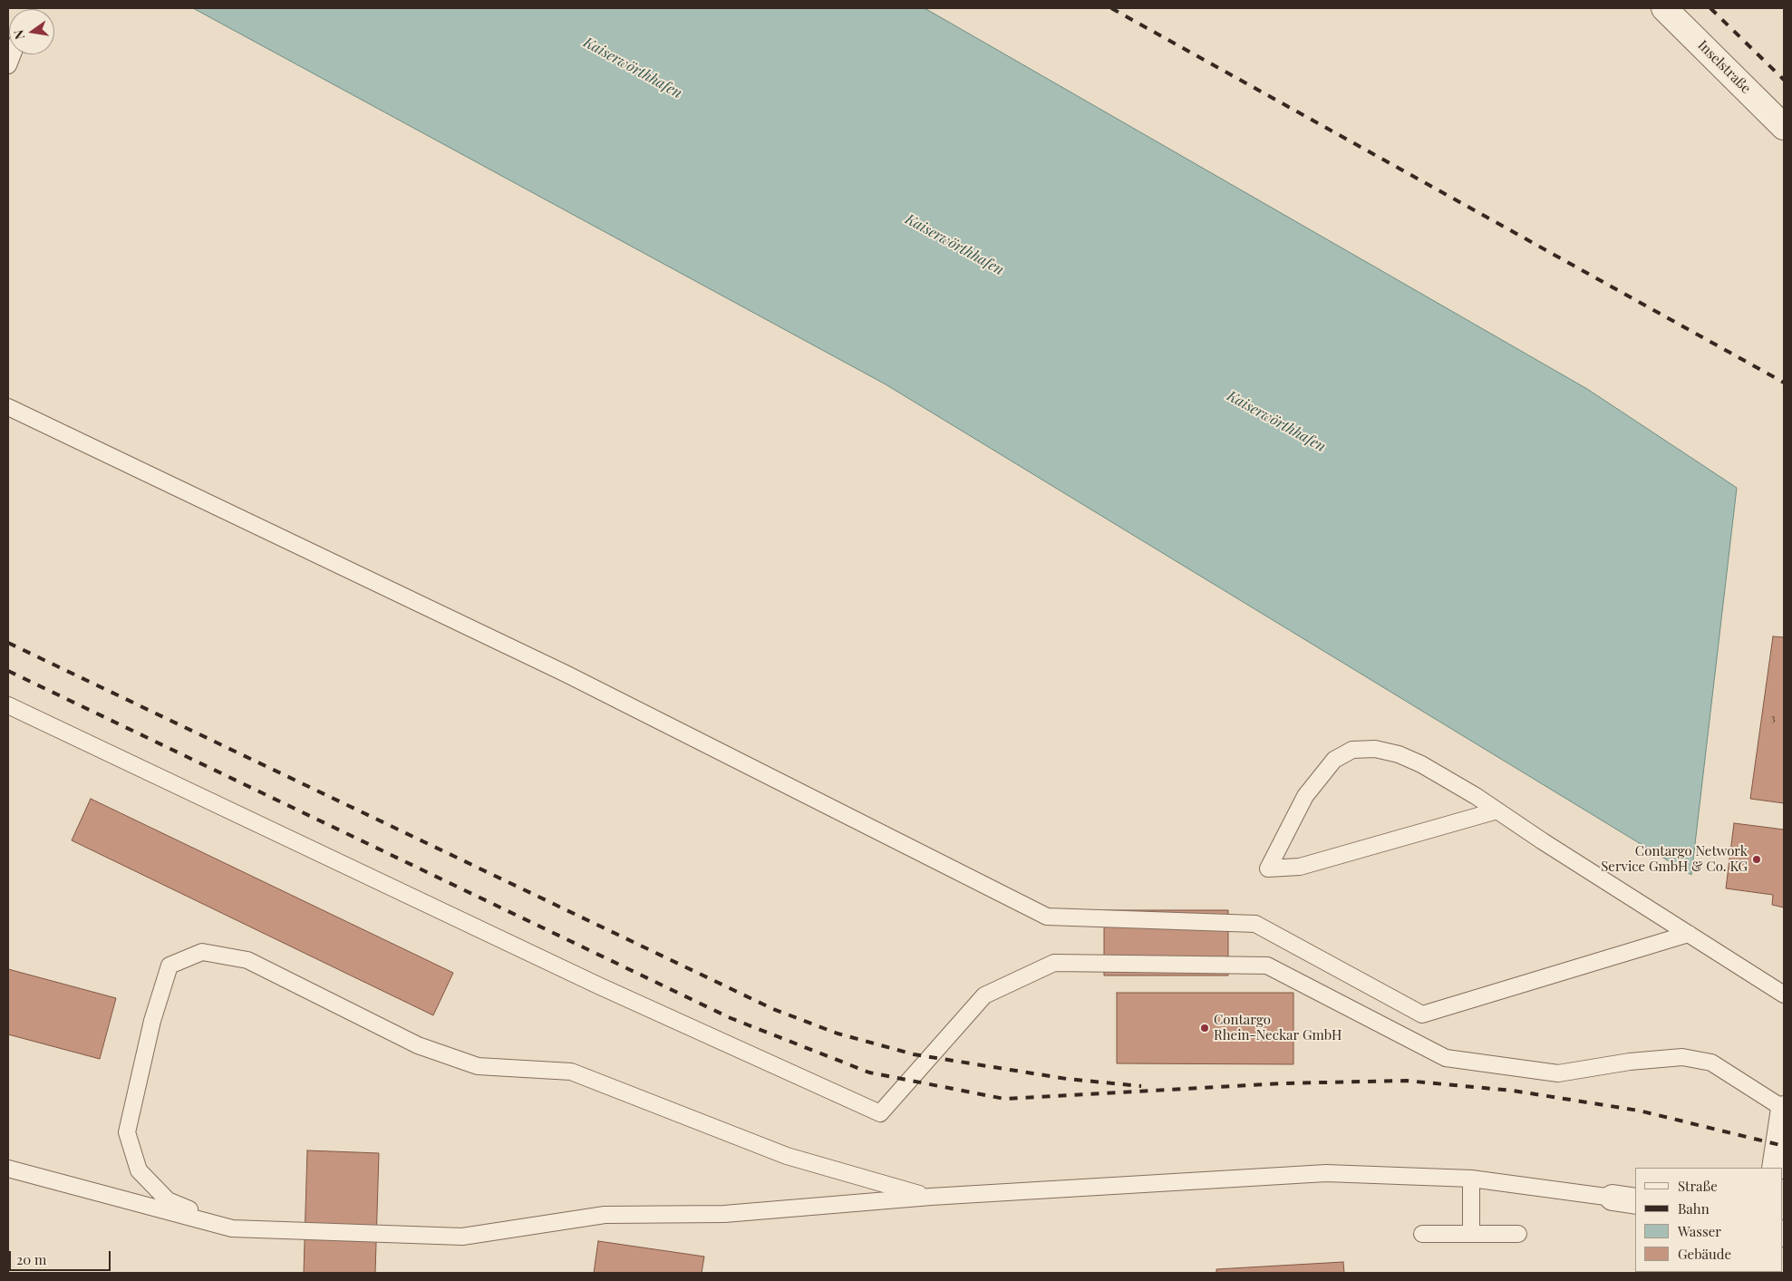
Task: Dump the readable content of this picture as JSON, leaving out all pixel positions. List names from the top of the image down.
{
  "streets": {
    "street": ["Inselstraße"]
  },
  "water": ["Kaiserwörthhafen"],
  "places": ["Contargo Network Service GmbH & Co. KG", "Contargo Rhein-Neckar GmbH"],
  "house_numbers": ["3"],
  "legend": [
    "Straße",
    "Bahn",
    "Wasser",
    "Gebäude"
  ],
  "scale_bar": "20 m",
  "north": "left"
}
